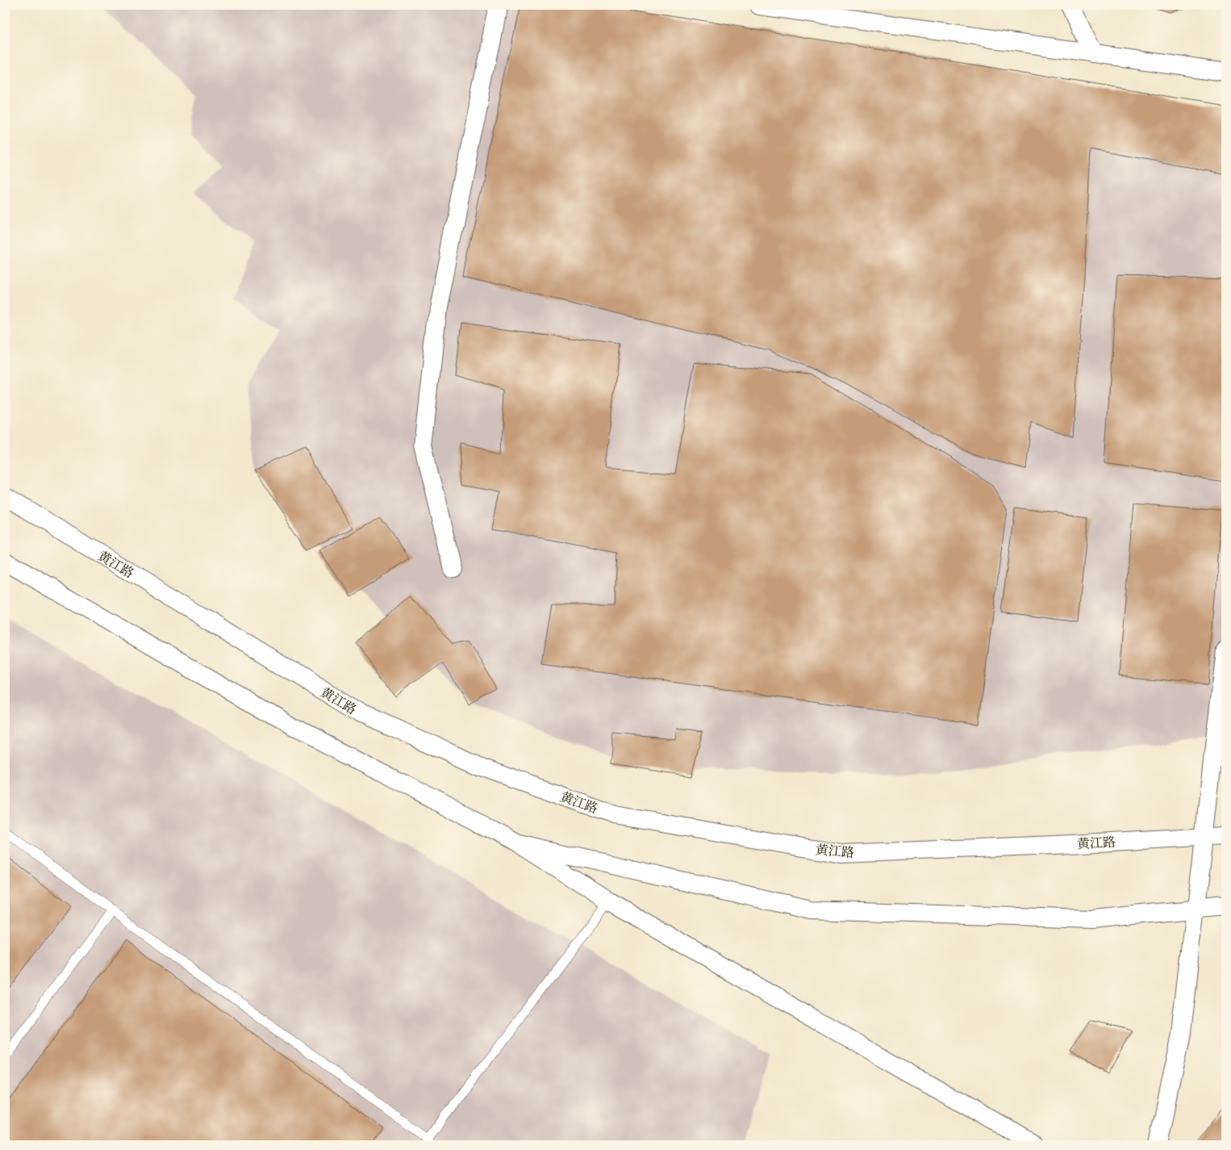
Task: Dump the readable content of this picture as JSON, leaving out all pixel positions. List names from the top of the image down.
{
  "streets": {
    "main road": ["黄江路"]
  }
}
